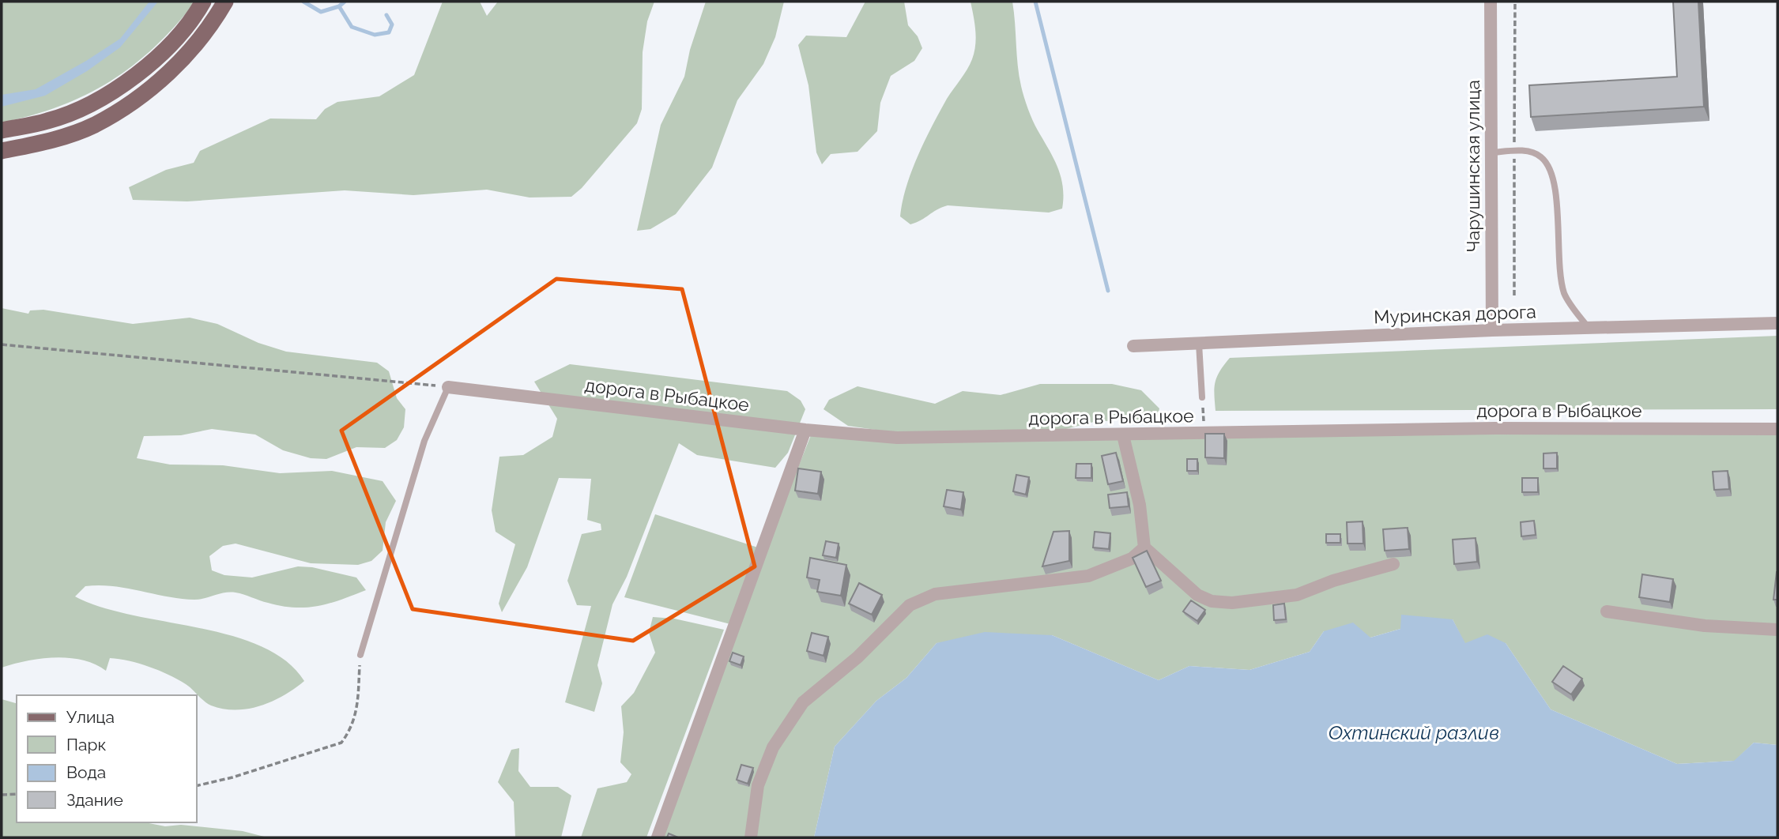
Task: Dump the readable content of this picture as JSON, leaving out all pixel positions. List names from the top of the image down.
{
  "streets": {
    "street": ["Чарушинская улица", "Муринская дорога", "дорога в Рыбацкое"]
  },
  "crossings": [
    ["Чарушинская улица", "Муринская дорога"]
  ],
  "water": ["Охтинский разлив"],
  "legend": [
    "Улица",
    "Парк",
    "Вода",
    "Здание"
  ]
}
